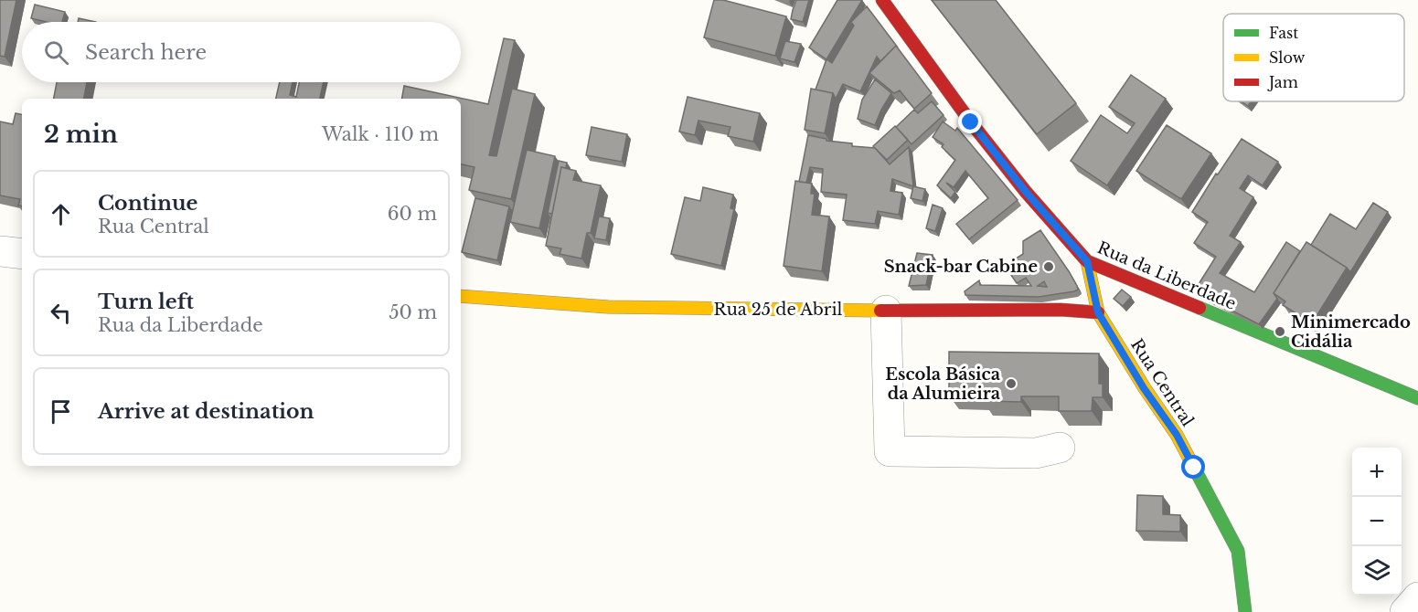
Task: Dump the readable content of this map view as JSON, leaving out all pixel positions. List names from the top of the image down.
{
  "streets": {
    "street": ["Rua da Liberdade", "Rua 25 de Abril", "Rua Central"]
  },
  "crossings": [
    ["Rua da Liberdade", "Rua Central"],
    ["Rua 25 de Abril", "Rua Central"]
  ],
  "places": ["Snack-bar Cabine", "Minimercado Cidália", "Escola Básica da Alumieira"],
  "legend": ["Fast", "Slow", "Jam"],
  "page": {
    "search": "Search here",
    "heading": ["2 min", "Walk · 110 m"],
    "list": [
      ["Continue", "Rua Central", "60 m"],
      ["Turn left", "Rua da Liberdade", "50 m"],
      "Arrive at destination"
    ],
    "map_buttons": ["+", "−"]
  }
}
